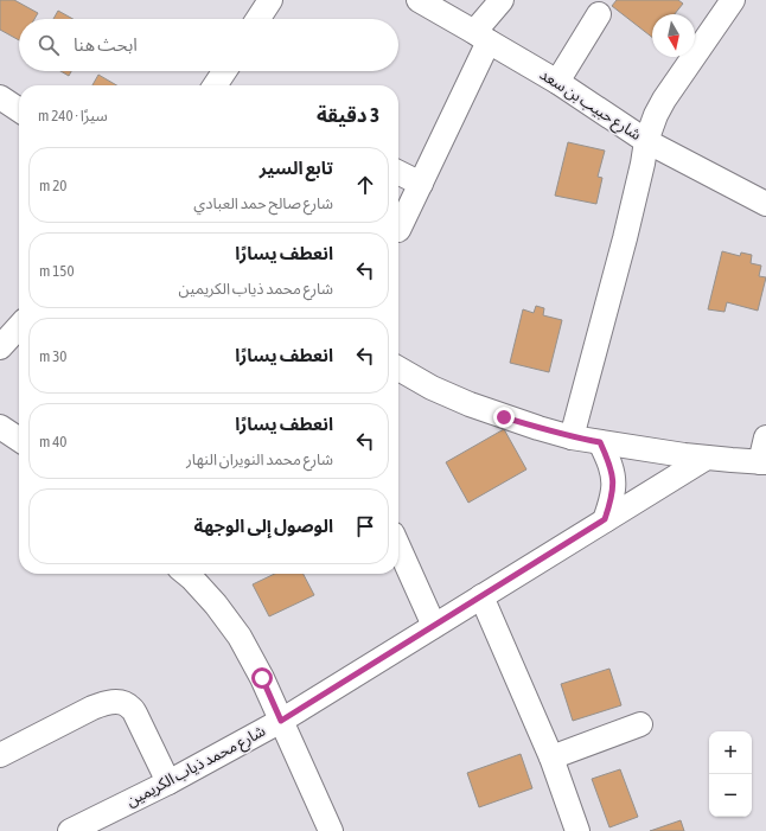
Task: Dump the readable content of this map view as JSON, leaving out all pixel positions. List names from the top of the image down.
{
  "streets": {
    "street": ["شارع حبيب بن سعد", "شارع محمد ذياب الكريمين"]
  },
  "north": "bottom",
  "page": {
    "search": "ابحث هنا",
    "heading": ["3 دقيقة", "سيرًا · 240 m"],
    "list": [
      ["تابع السير", "شارع صالح حمد العبادي", "20 m"],
      ["انعطف يسارًا", "شارع محمد ذياب الكريمين", "150 m"],
      ["انعطف يسارًا", "30 m"],
      ["انعطف يسارًا", "شارع محمد النويران النهار", "40 m"],
      "الوصول إلى الوجهة"
    ],
    "map_buttons": ["+", "−"]
  }
}
